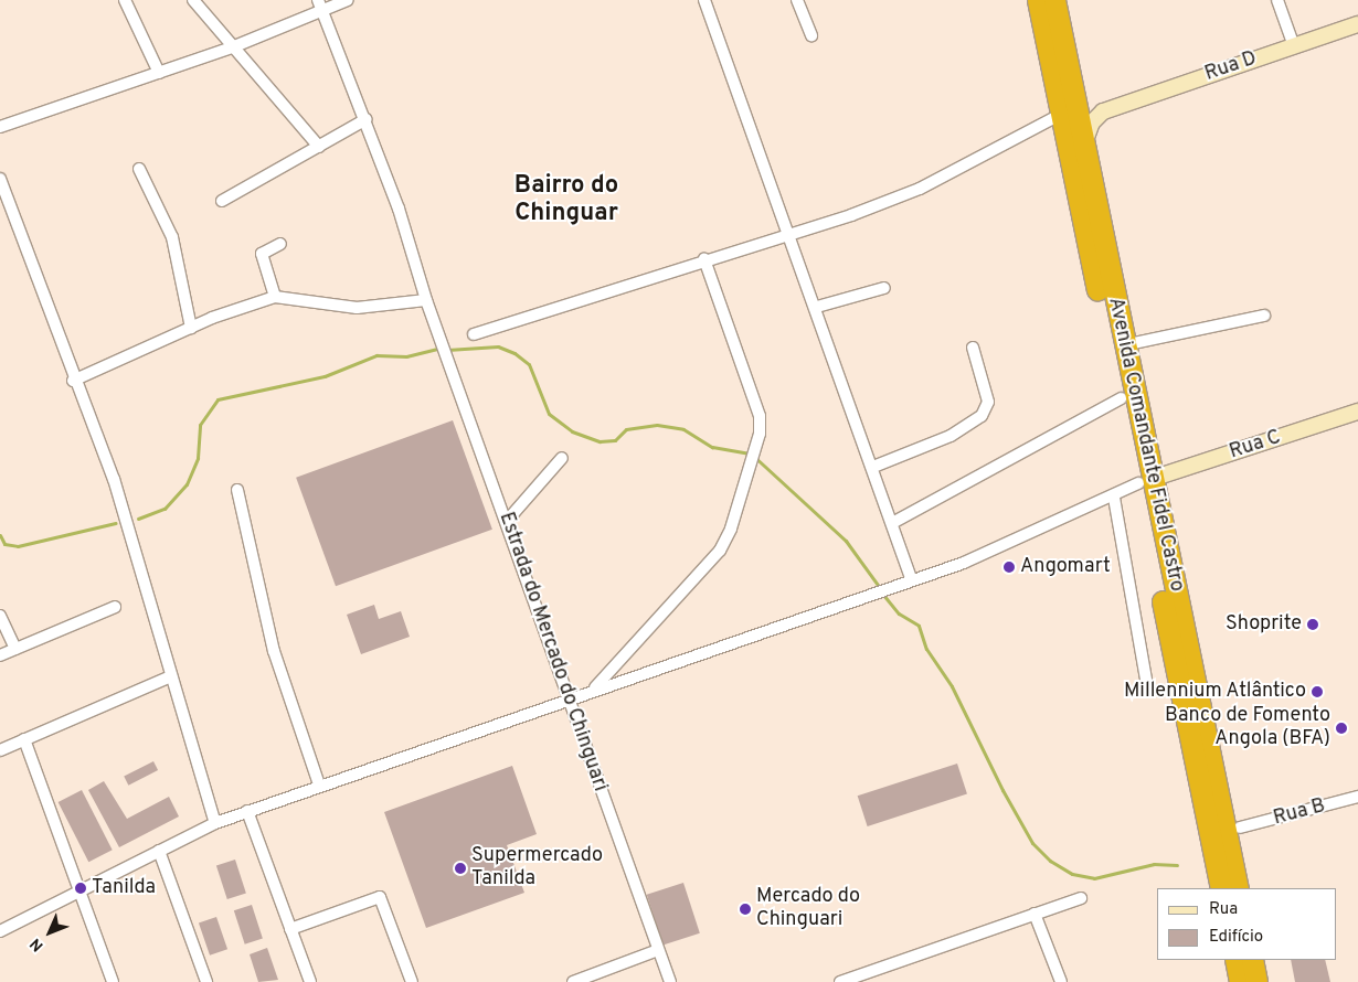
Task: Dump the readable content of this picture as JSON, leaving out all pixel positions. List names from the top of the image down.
{
  "streets": {
    "highway": ["Avenida Comandante Fidel Castro"],
    "street": [
      "Rua D",
      "Rua C",
      "Estrada do Mercado do Chinguari",
      "Rua B"
    ]
  },
  "crossings": [
    ["Avenida Comandante Fidel Castro", "Rua C"]
  ],
  "districts": ["Bairro do Chinguar"],
  "places": [
    "Angomart",
    "Shoprite",
    "Millennium Atlântico",
    "Banco de Fomento Angola (BFA)",
    "Supermercado Tanilda",
    "Tanilda",
    "Mercado do Chinguari"
  ],
  "legend": ["Rua", "Edifício"],
  "north": "bottom left"
}
